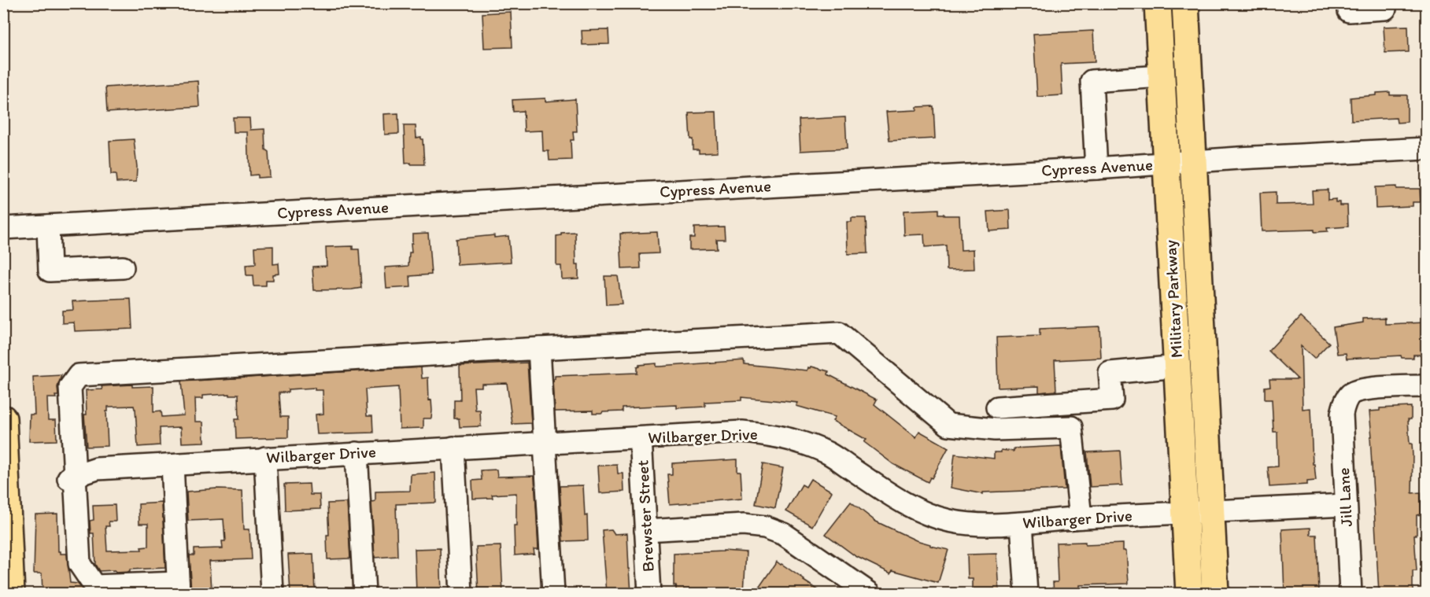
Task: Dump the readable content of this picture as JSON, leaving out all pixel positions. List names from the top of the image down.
{
  "streets": {
    "main road": ["Military Parkway"],
    "street": [
      "Cypress Avenue",
      "Wilbarger Drive",
      "Jill Lane",
      "Brewster Street"
    ]
  },
  "crossings": [
    ["Cypress Avenue", "Military Parkway"],
    ["Military Parkway", "Wilbarger Drive"],
    ["Wilbarger Drive", "Jill Lane"],
    ["Wilbarger Drive", "Brewster Street"]
  ]
}
